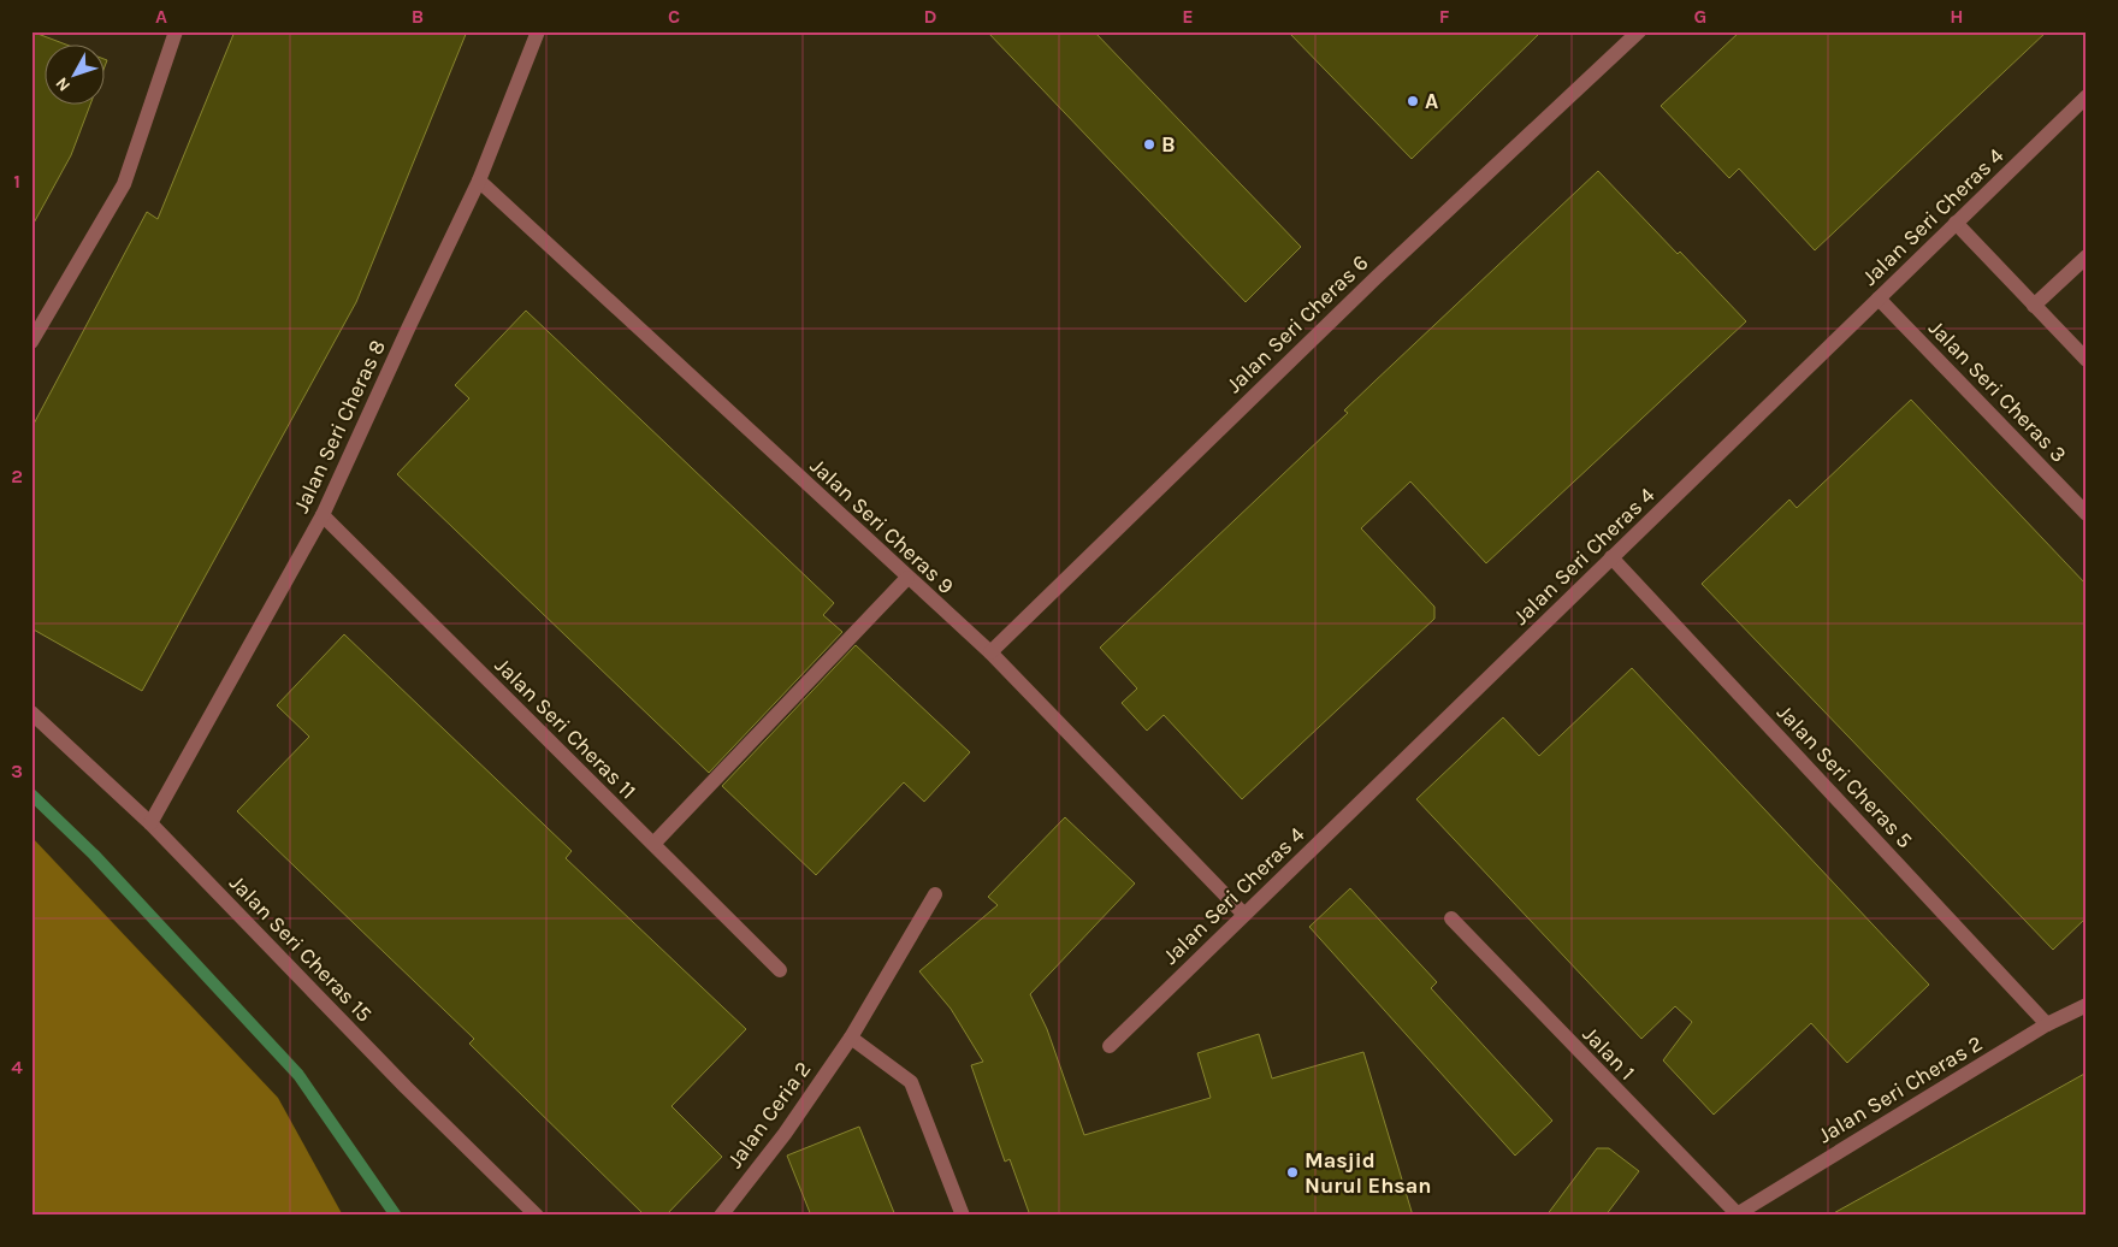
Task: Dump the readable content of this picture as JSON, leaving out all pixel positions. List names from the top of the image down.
{
  "streets": {
    "street": [
      "Jalan Seri Cheras 4",
      "Jalan Seri Cheras 6",
      "Jalan Seri Cheras 3",
      "Jalan Seri Cheras 8",
      "Jalan Seri Cheras 9",
      "Jalan Seri Cheras 11",
      "Jalan Seri Cheras 5",
      "Jalan Seri Cheras 15",
      "Jalan 1",
      "Jalan Seri Cheras 2",
      "Jalan Ceria 2"
    ]
  },
  "crossings": [
    ["Jalan Seri Cheras 4", "Jalan Seri Cheras 3"],
    ["Jalan Seri Cheras 4", "Jalan Seri Cheras 9"],
    ["Jalan Seri Cheras 4", "Jalan Seri Cheras 5"],
    ["Jalan Seri Cheras 6", "Jalan Seri Cheras 9"],
    ["Jalan Seri Cheras 8", "Jalan Seri Cheras 9"],
    ["Jalan Seri Cheras 8", "Jalan Seri Cheras 11"],
    ["Jalan Seri Cheras 8", "Jalan Seri Cheras 15"],
    ["Jalan Seri Cheras 5", "Jalan Seri Cheras 2"],
    ["Jalan 1", "Jalan Seri Cheras 2"]
  ],
  "places": ["A", "B", "Masjid Nurul Ehsan"],
  "north": "bottom left",
  "grid": {
    "columns": [
      "A",
      "B",
      "C",
      "D",
      "E",
      "F",
      "G",
      "H"
    ],
    "rows": [
      "1",
      "2",
      "3",
      "4"
    ]
  }
}
